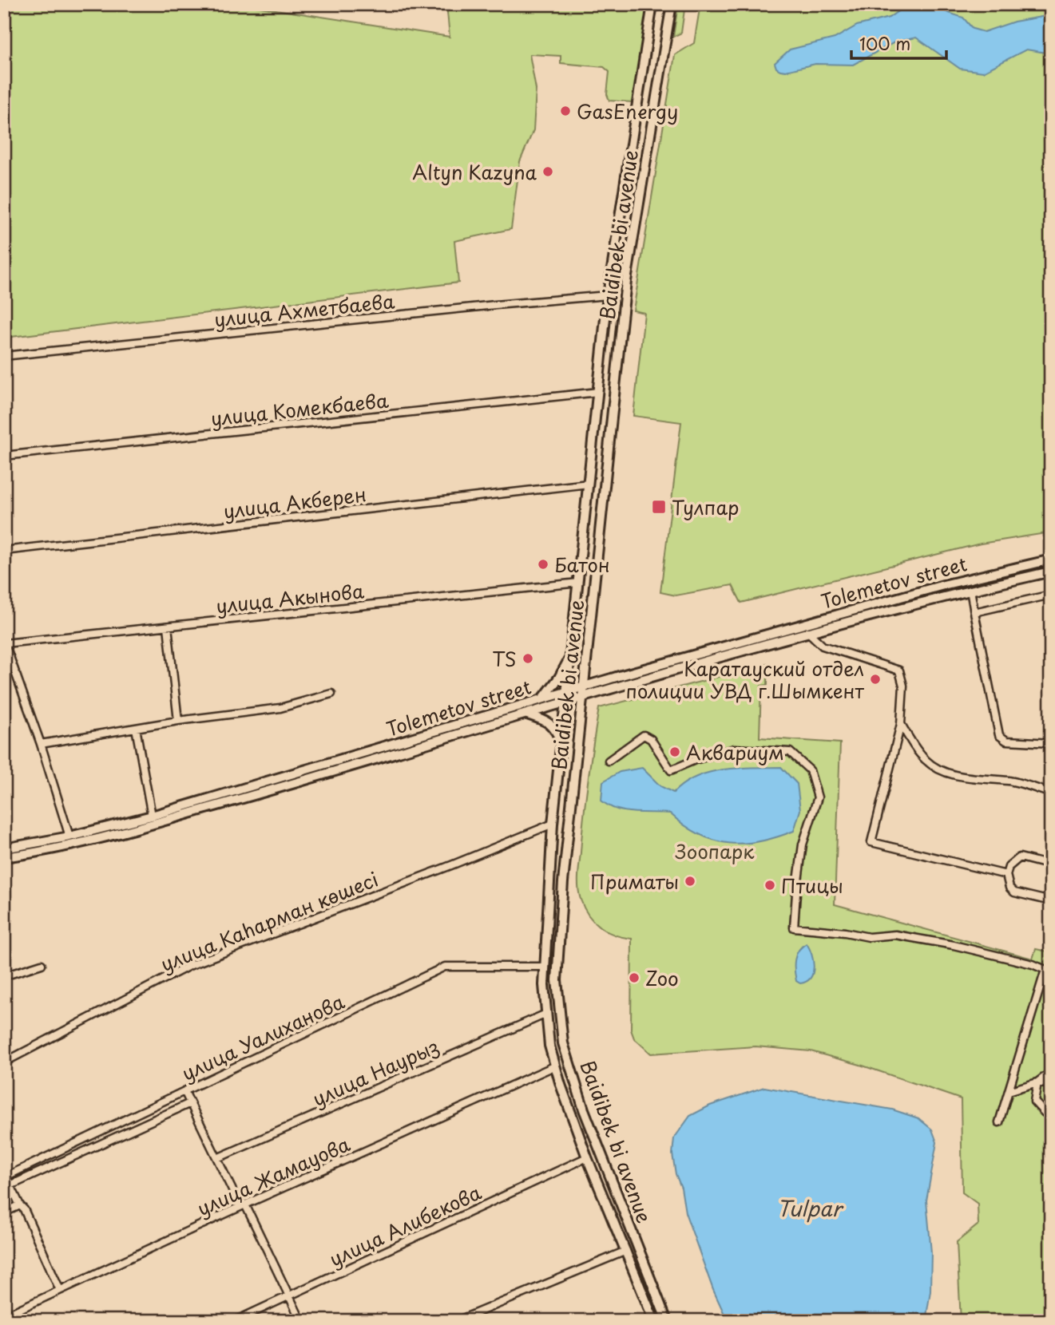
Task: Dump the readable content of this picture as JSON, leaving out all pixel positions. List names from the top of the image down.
{
  "streets": {
    "main road": ["Baidibek bi avenue", "Tolemetov street"],
    "street": [
      "улица Ахметбаева",
      "улица Комекбаева",
      "улица Акберен",
      "улица Акынова",
      "улица Каһарман көшесі",
      "улица Уалиханова",
      "улица Наурыз",
      "улица Жамауова",
      "улица Алибекова"
    ]
  },
  "crossings": [
    ["Baidibek bi avenue", "улица Ахметбаева"],
    ["Baidibek bi avenue", "улица Комекбаева"],
    ["Baidibek bi avenue", "улица Акберен"],
    ["Baidibek bi avenue", "Tolemetov street"],
    ["Baidibek bi avenue", "улица Акынова"],
    ["Baidibek bi avenue", "улица Каһарман көшесі"],
    ["Baidibek bi avenue", "улица Уалиханова"],
    ["Baidibek bi avenue", "улица Наурыз"],
    ["Baidibek bi avenue", "улица Жамауова"],
    ["Baidibek bi avenue", "улица Алибекова"]
  ],
  "water": ["Tulpar"],
  "parks": ["Зоопарк"],
  "places": {
    "other": [
      "GasEnergy",
      "Altyn Kazyna",
      "Батон",
      "TS",
      "Каратауский отдел полиции УВД г.Шымкент",
      "Аквариум",
      "Приматы",
      "Птицы",
      "Zoo"
    ],
    "transit": ["Тулпар"]
  },
  "scale_bar": "100 m"
}
